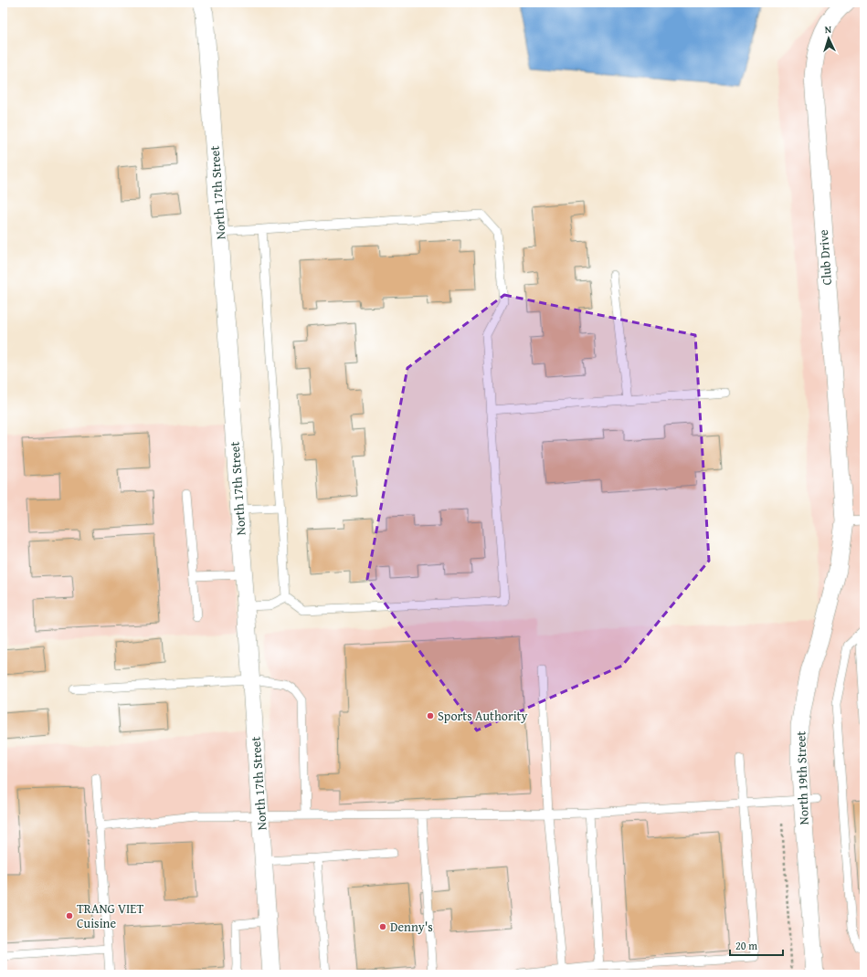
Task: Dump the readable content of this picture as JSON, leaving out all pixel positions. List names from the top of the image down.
{
  "streets": {
    "street": ["North 17th Street", "Club Drive", "North 19th Street"]
  },
  "crossings": [
    ["Club Drive", "North 19th Street"]
  ],
  "places": ["Sports Authority", "TRANG VIET Cuisine", "Denny's"],
  "scale_bar": "20 m",
  "north": "top"
}
